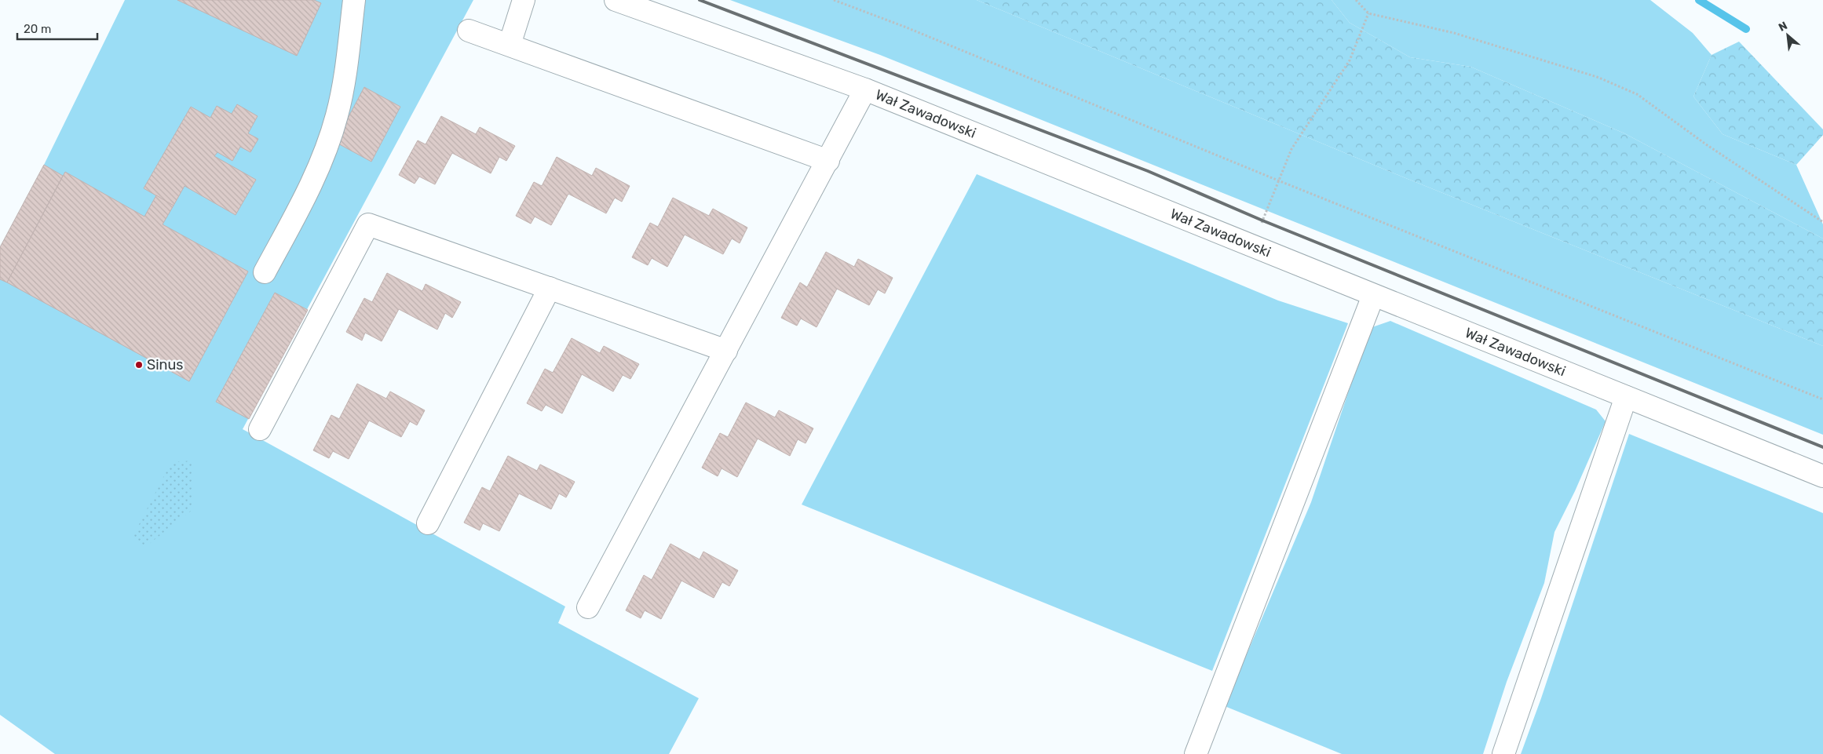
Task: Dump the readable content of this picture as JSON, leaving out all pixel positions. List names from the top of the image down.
{
  "streets": {
    "street": ["Wał Zawadowski"]
  },
  "places": ["Sinus"],
  "scale_bar": "20 m",
  "north": "top left"
}
